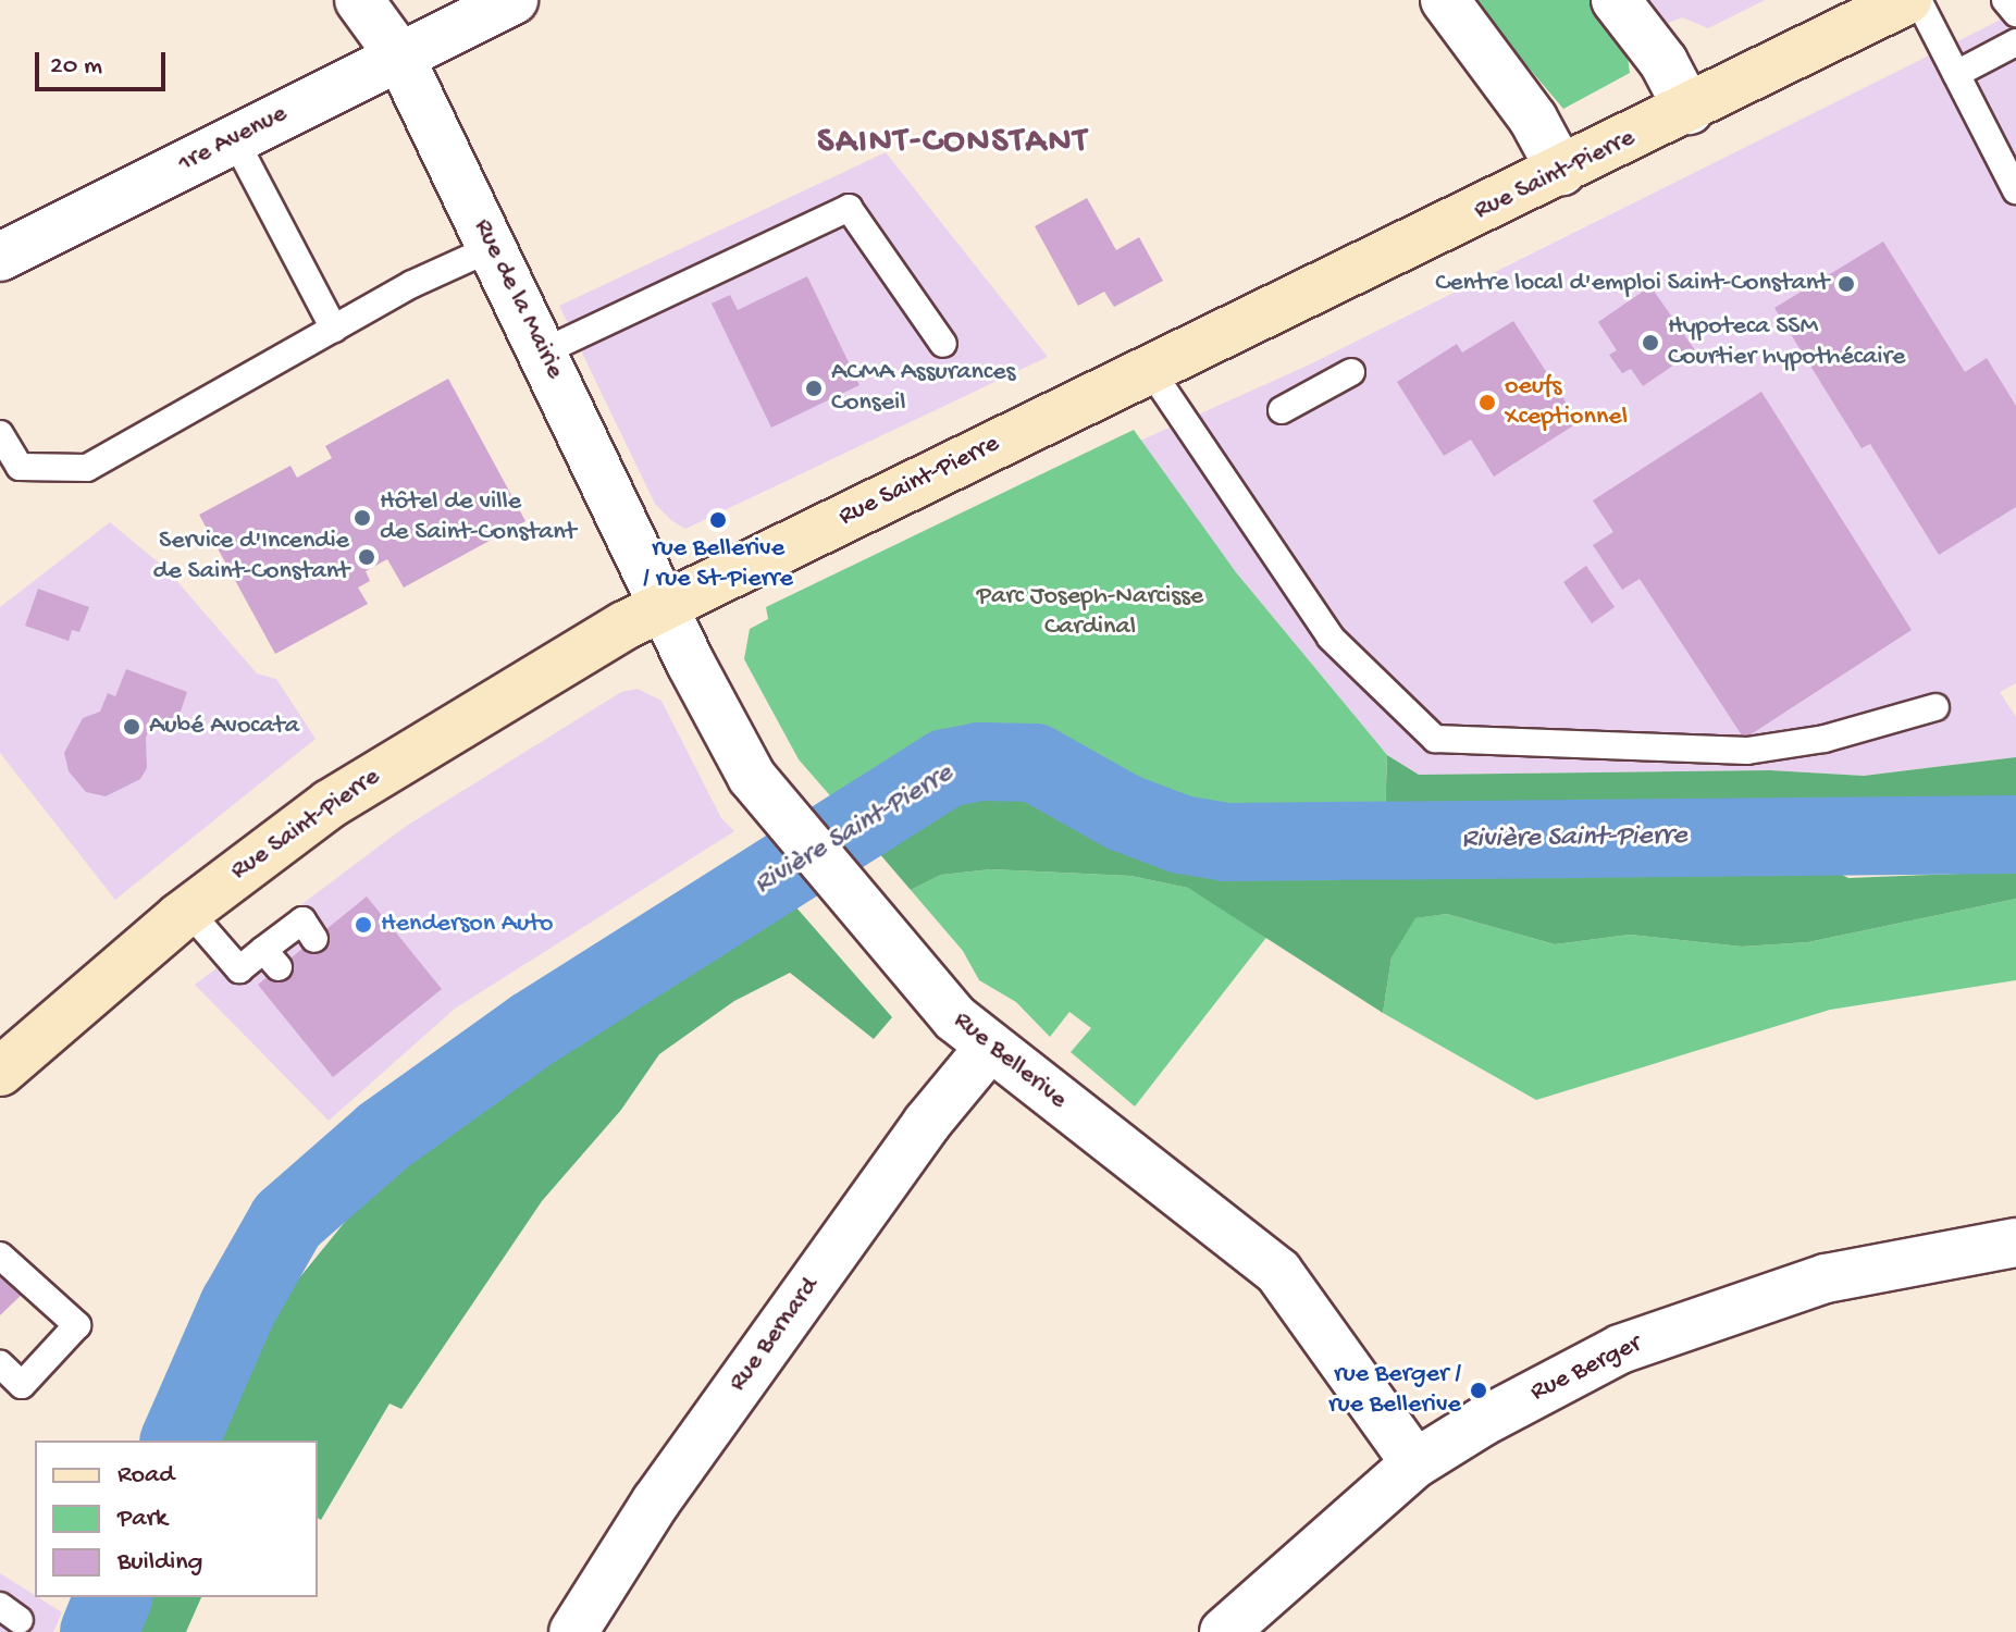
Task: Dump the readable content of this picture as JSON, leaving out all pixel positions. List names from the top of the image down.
{
  "streets": {
    "main road": ["Rue Saint-Pierre"],
    "street": [
      "1re Avenue",
      "Rue de la Mairie",
      "Rue Bellerive",
      "Rue Bernard",
      "Rue Berger"
    ]
  },
  "crossings": [
    ["1re Avenue", "Rue de la Mairie"],
    ["Rue Saint-Pierre", "Rue de la Mairie"],
    ["Rue Saint-Pierre", "Rue Bellerive"],
    ["Rue de la Mairie", "Rue Bellerive"],
    ["Rue Bellerive", "Rue Bernard"],
    ["Rue Bellerive", "Rue Berger"]
  ],
  "districts": ["SAINT-CONSTANT"],
  "water": ["Rivière Saint-Pierre"],
  "parks": ["Parc Joseph-Narcisse Cardinal"],
  "places": [
    "Centre local d'emploi Saint-Constant",
    "Hypoteca SSM Courtier hypothécaire",
    "ACMA Assurances Conseil",
    "oeufs Xceptionnel",
    "Hôtel de ville de Saint-Constant",
    "rue Bellerive / rue St-Pierre",
    "Service d'Incendie de Saint-Constant",
    "Aubé Avocata",
    "Henderson Auto",
    "rue Berger / rue Bellerive"
  ],
  "legend": ["Road", "Park", "Building"],
  "scale_bar": "20 m"
}
